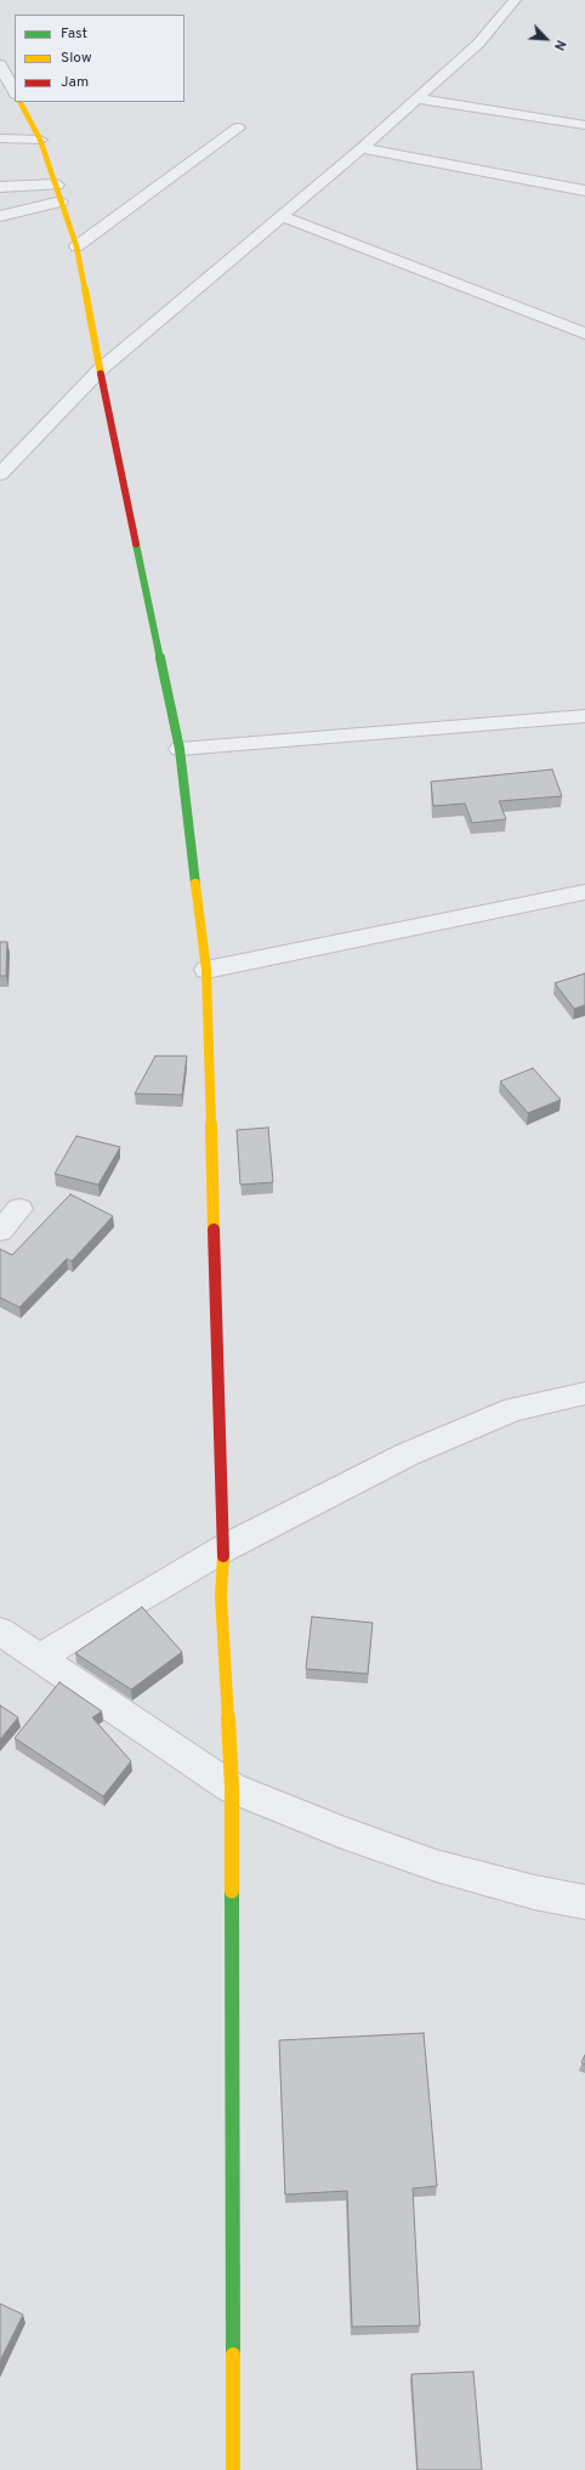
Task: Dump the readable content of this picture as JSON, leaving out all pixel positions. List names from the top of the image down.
{
  "legend": ["Fast", "Slow", "Jam"],
  "north": "bottom right"
}
